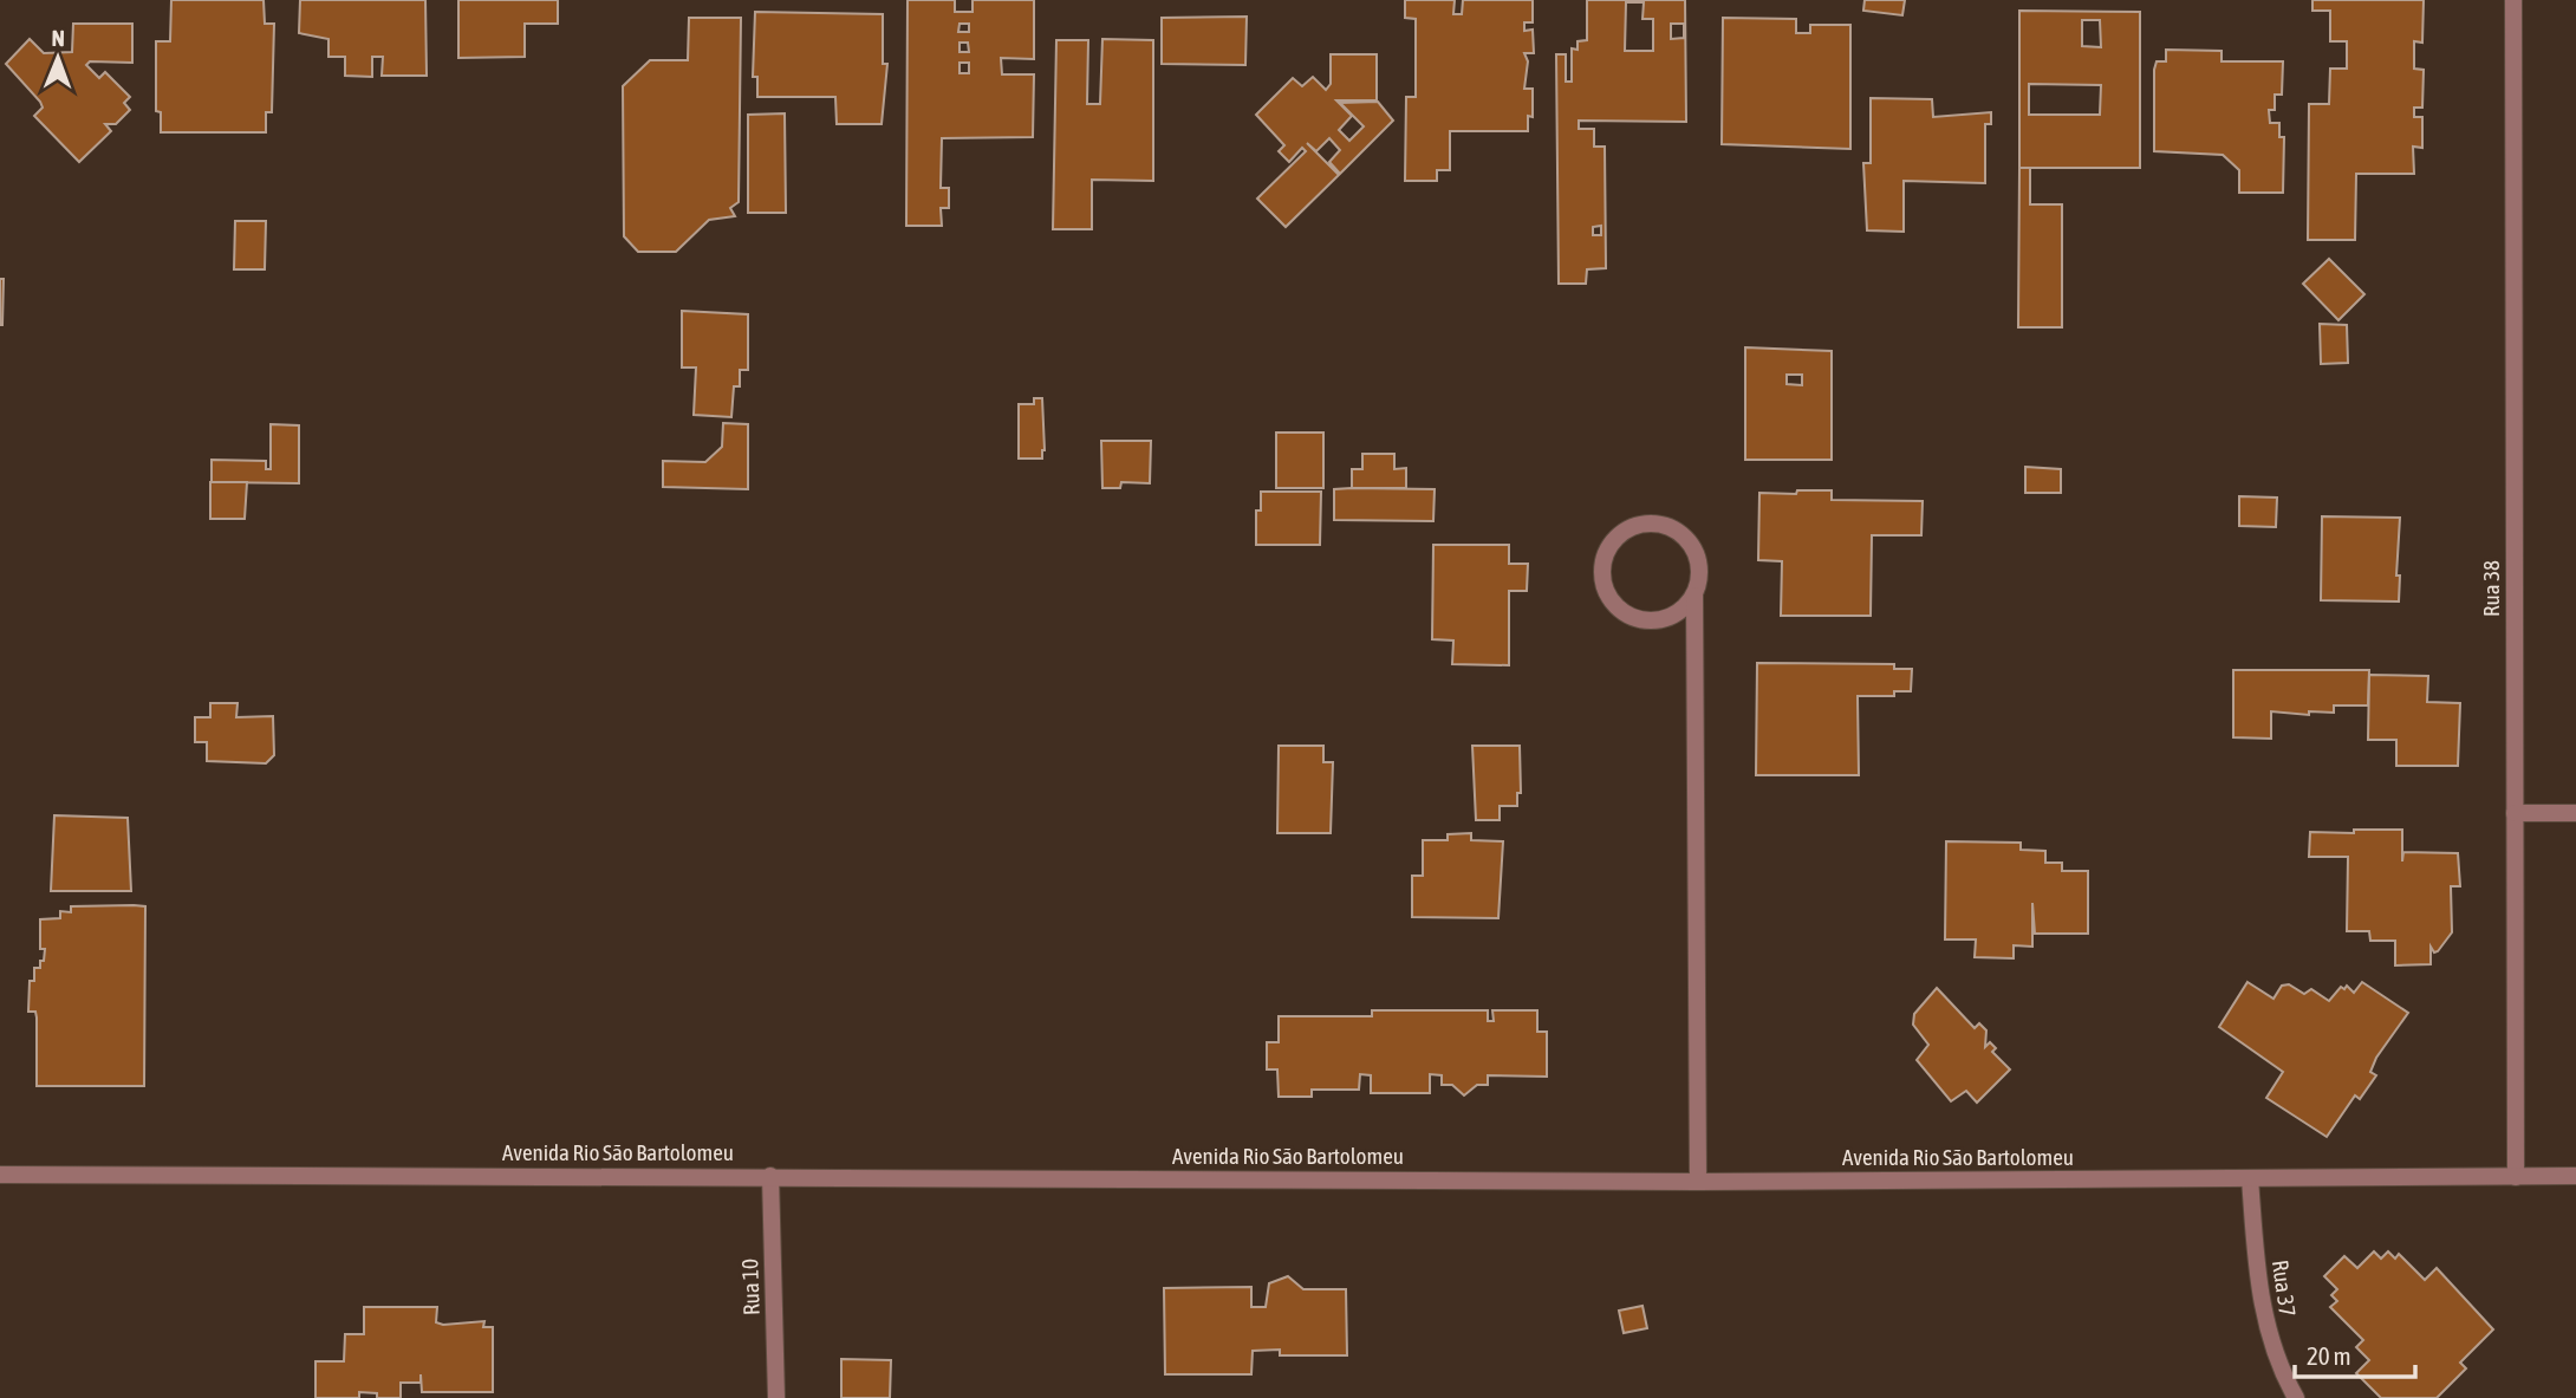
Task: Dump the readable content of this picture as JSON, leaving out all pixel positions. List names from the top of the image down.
{
  "streets": {
    "street": [
      "Rua 38",
      "Avenida Rio São Bartolomeu",
      "Rua 10",
      "Rua 37"
    ]
  },
  "crossings": [
    ["Rua 38", "Avenida Rio São Bartolomeu"],
    ["Avenida Rio São Bartolomeu", "Rua 10"],
    ["Avenida Rio São Bartolomeu", "Rua 37"]
  ],
  "scale_bar": "20 m",
  "north": "top"
}
